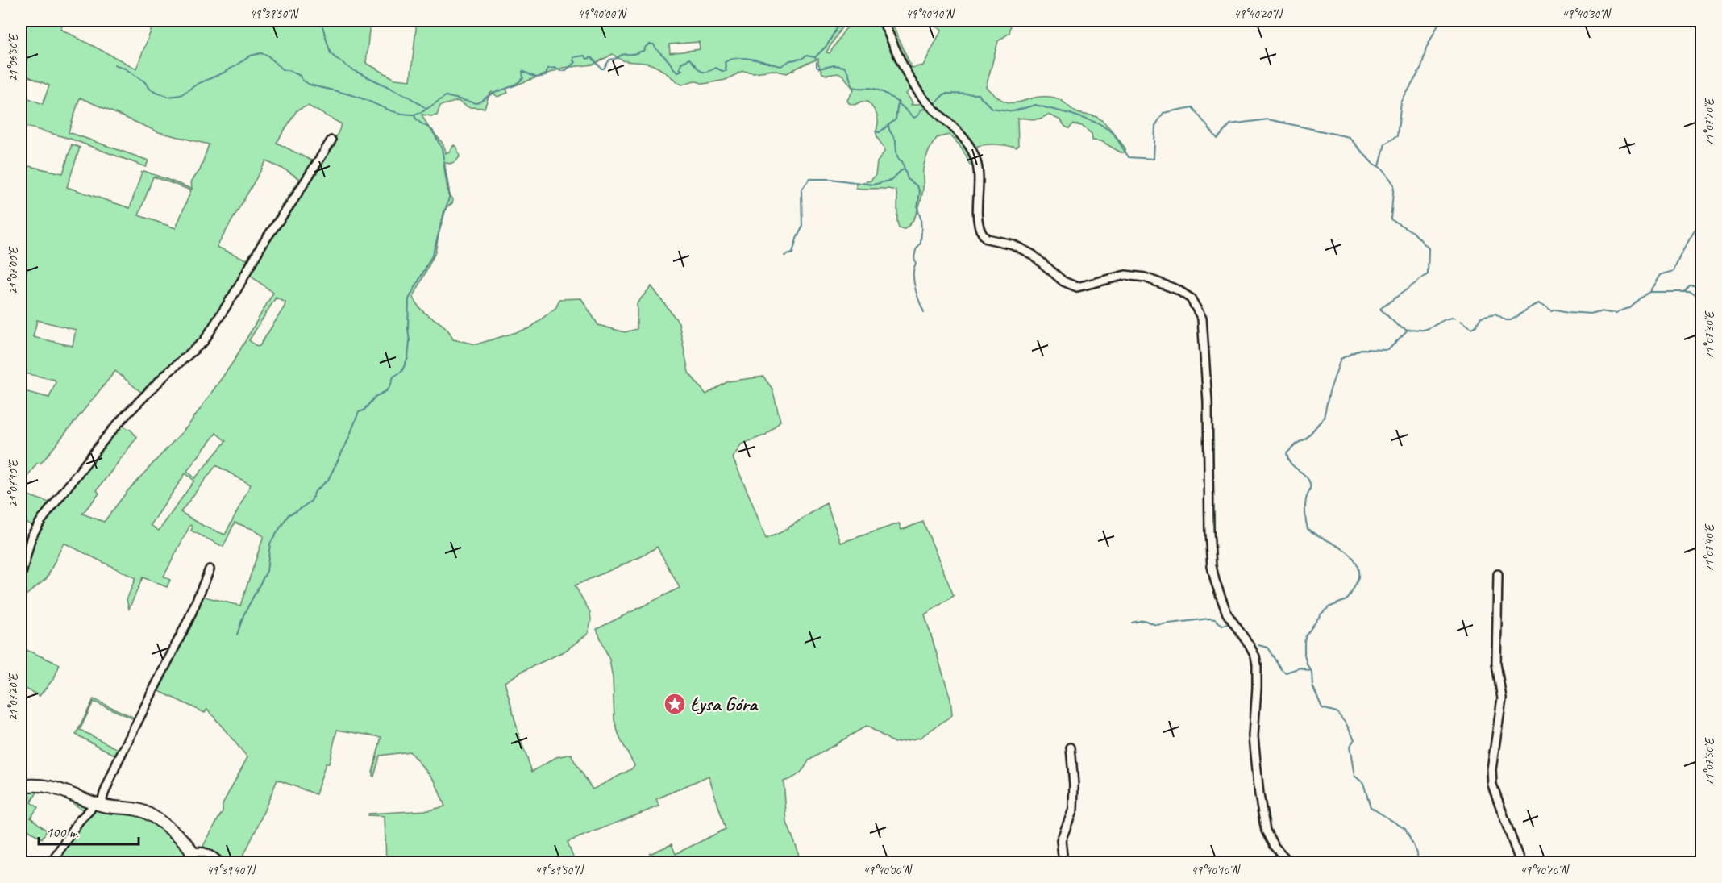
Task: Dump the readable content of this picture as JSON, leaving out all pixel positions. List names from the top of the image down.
{
  "places": {
    "place": ["Łysa Góra"]
  },
  "scale_bar": "100 m",
  "coordinates": [
    "49°39'50\"N",
    "49°40'00\"N",
    "49°40'10\"N",
    "49°40'20\"N",
    "49°40'30\"N",
    "21°06'50\"E",
    "21°07'20\"E",
    "21°07'00\"E",
    "21°07'30\"E",
    "21°07'10\"E",
    "21°07'40\"E",
    "21°07'50\"E",
    "49°39'40\"N"
  ]
}
